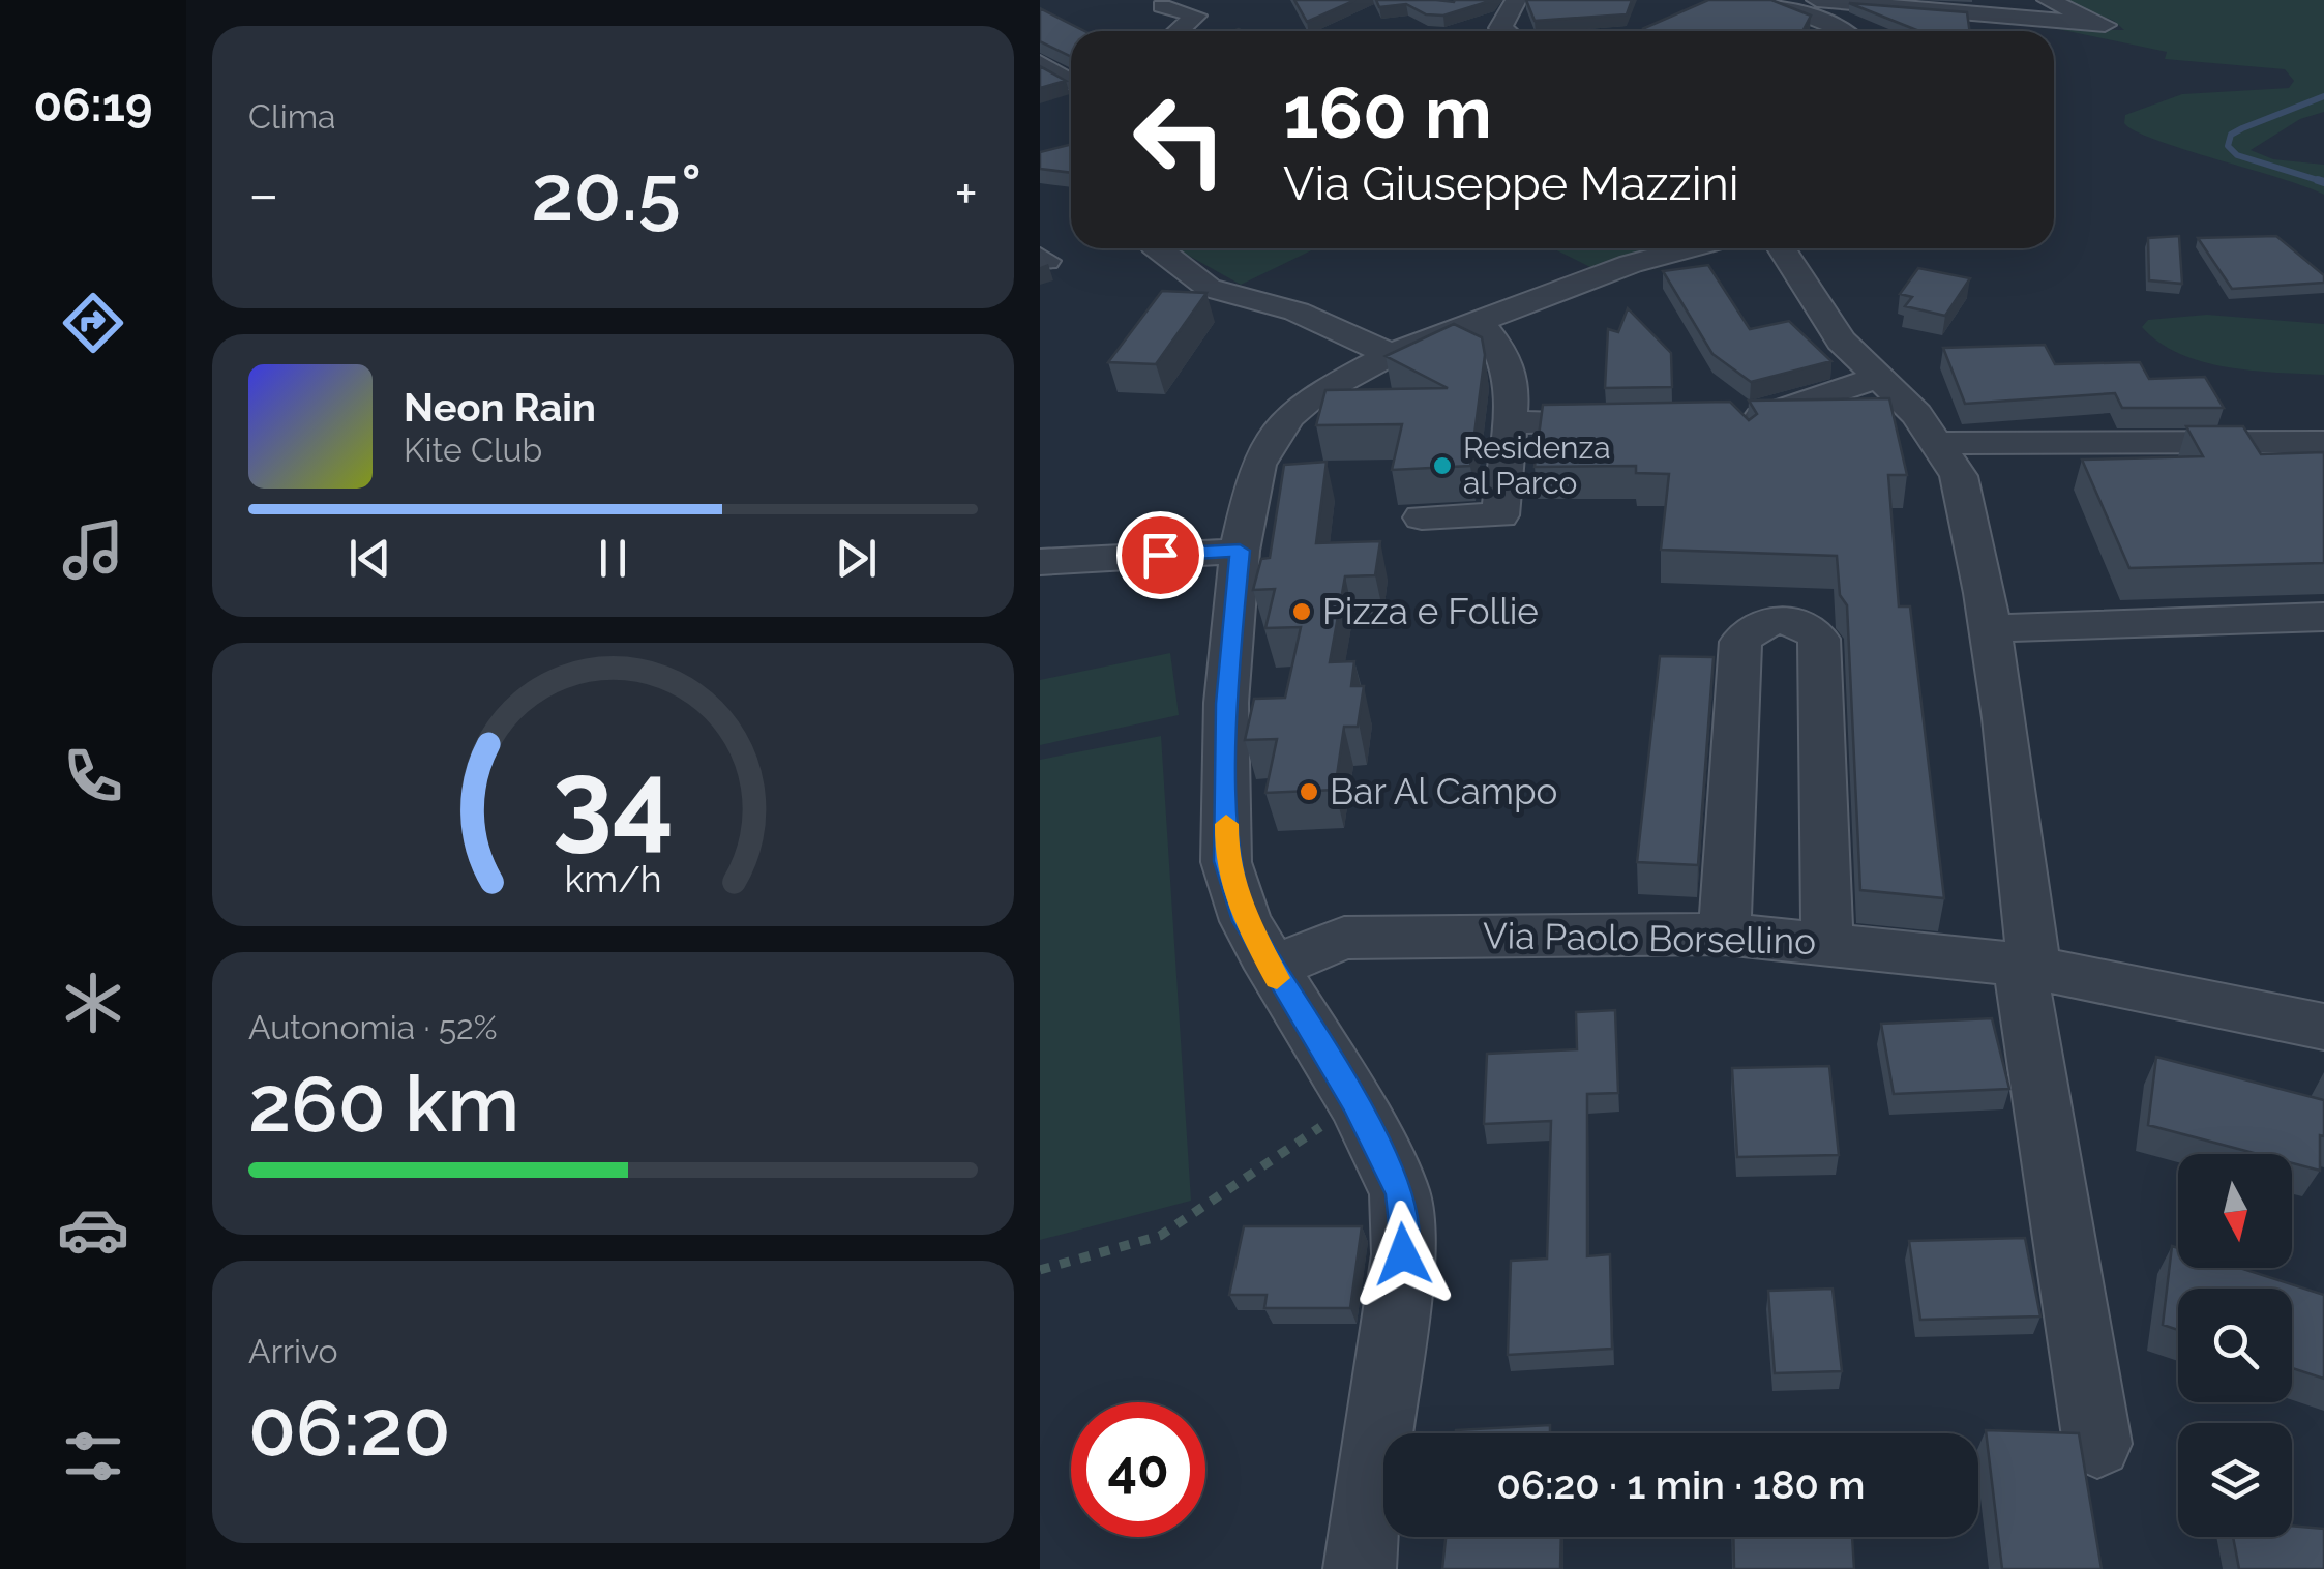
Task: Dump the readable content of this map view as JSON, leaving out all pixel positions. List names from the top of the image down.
{
  "streets": {
    "street": ["Via Paolo Borsellino"]
  },
  "places": ["Residenza al Parco", "Pizza e Follie", "Bar Al Campo"],
  "north": "bottom",
  "page": {
    "tabs": "06:19",
    "tile": [
      "Clima",
      ["Autonomia · 52%", "260 km"],
      ["Arrivo", "06:20"]
    ],
    "turn": ["160 m", "Via Giuseppe Mazzini"],
    "heat": ["−", "20.5°", "+"],
    "song": ["Neon Rain", "Kite Club"],
    "limit": "40",
    "trip": "06:20 · 1 min · 180 m",
    "gauge": ["34", "km/h"]
  }
}
